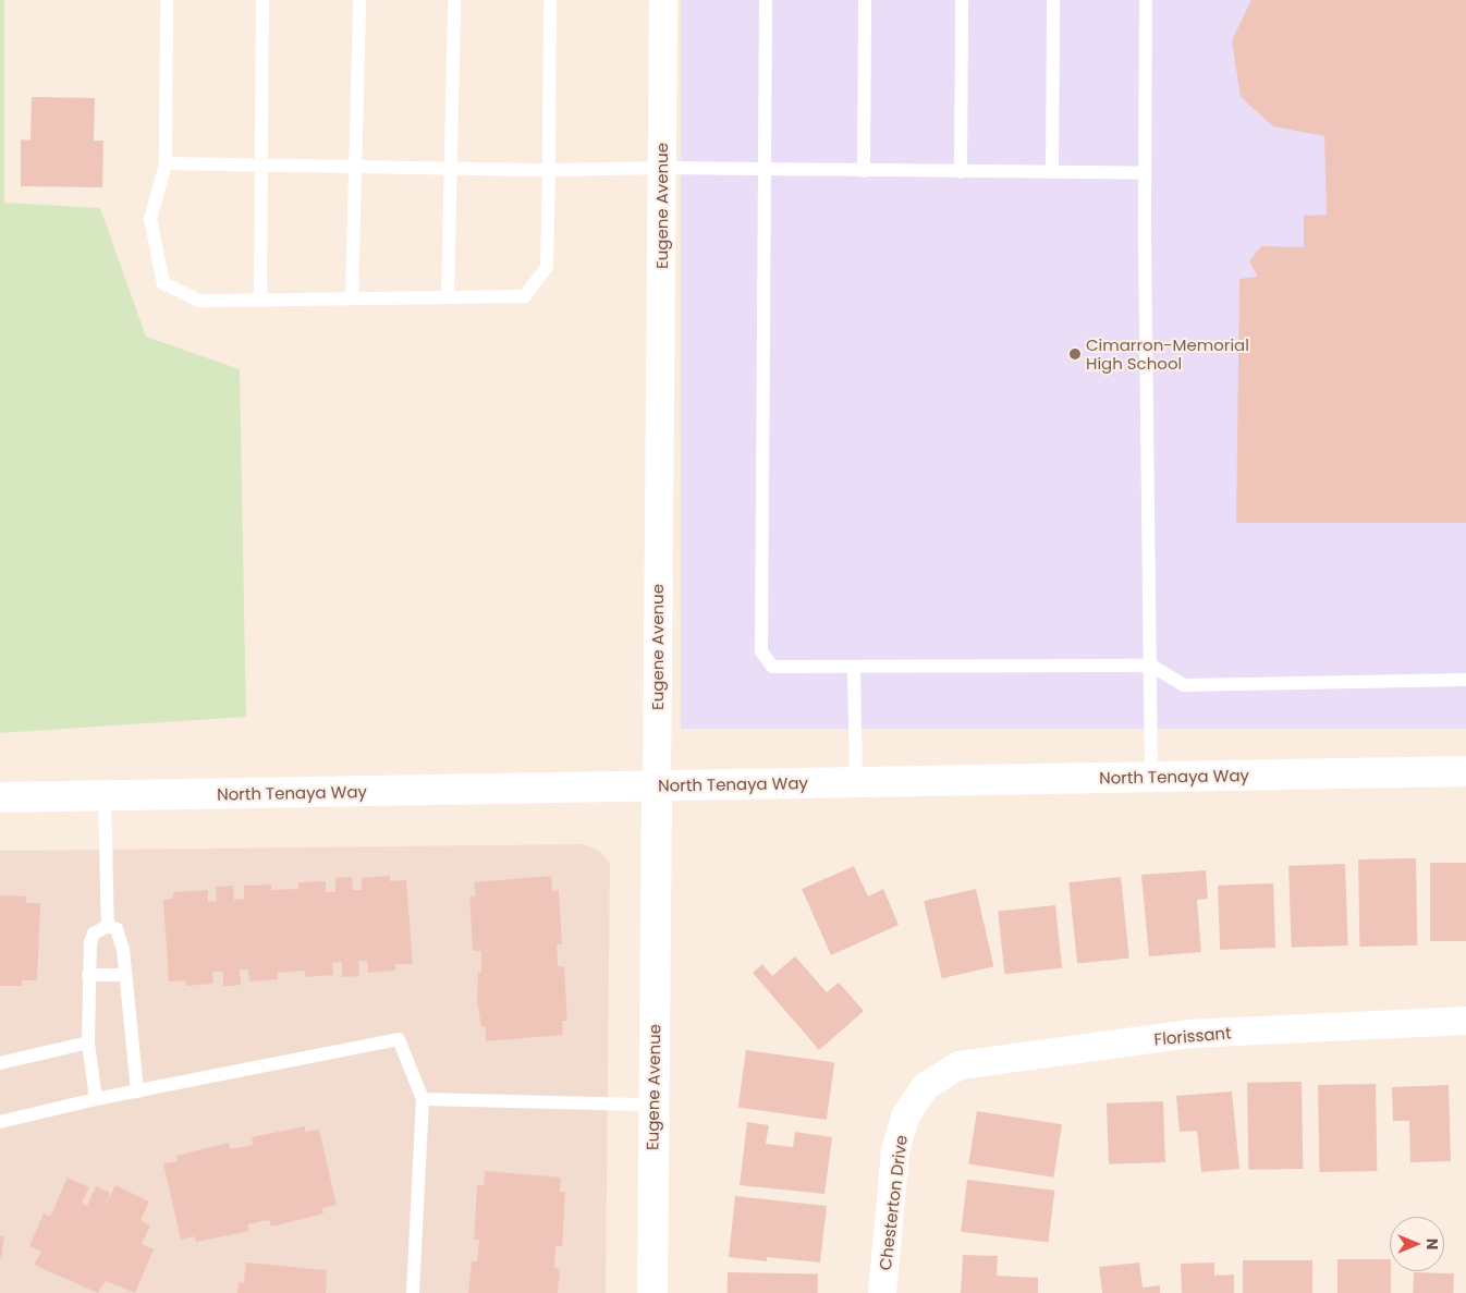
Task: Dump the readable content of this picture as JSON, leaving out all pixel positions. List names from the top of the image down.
{
  "streets": {
    "main road": ["Eugene Avenue", "North Tenaya Way"],
    "street": ["Florissant", "Chesterton Drive"]
  },
  "crossings": [
    ["Eugene Avenue", "North Tenaya Way"],
    ["Florissant", "Chesterton Drive"]
  ],
  "places": ["Cimarron-Memorial High School"],
  "north": "right"
}
